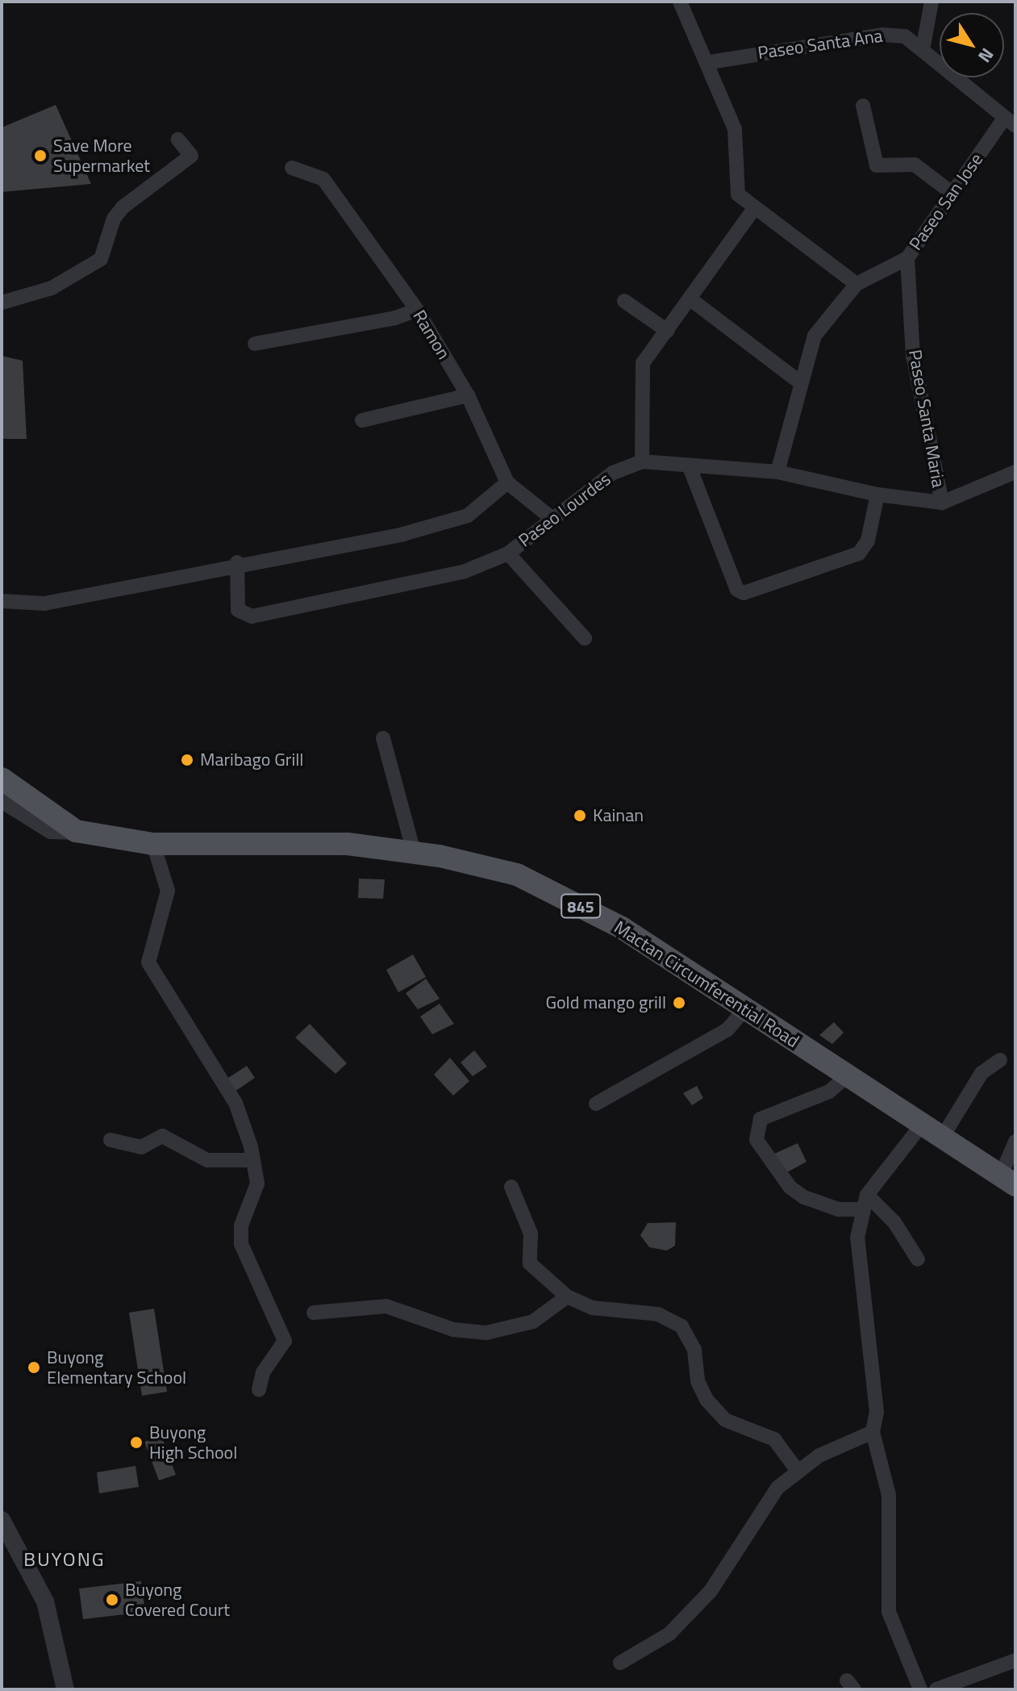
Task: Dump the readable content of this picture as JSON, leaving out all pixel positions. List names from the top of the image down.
{
  "streets": {
    "main road": ["845", "Mactan Circumferential Road"],
    "street": [
      "Paseo Santa Ana",
      "Paseo San Jose",
      "Ramon",
      "Paseo Santa Maria",
      "Paseo Lourdes"
    ]
  },
  "crossings": [
    ["Paseo Santa Ana", "Paseo San Jose"],
    ["Paseo San Jose", "Paseo Santa Maria"],
    ["Paseo San Jose", "Paseo Lourdes"],
    ["Ramon", "Paseo Lourdes"],
    ["Paseo Santa Maria", "Paseo Lourdes"]
  ],
  "districts": ["BUYONG"],
  "places": [
    "Save More Supermarket",
    "Maribago Grill",
    "Kainan",
    "Gold mango grill",
    "Buyong Elementary School",
    "Buyong High School",
    "Buyong Covered Court"
  ],
  "north": "bottom right"
}
